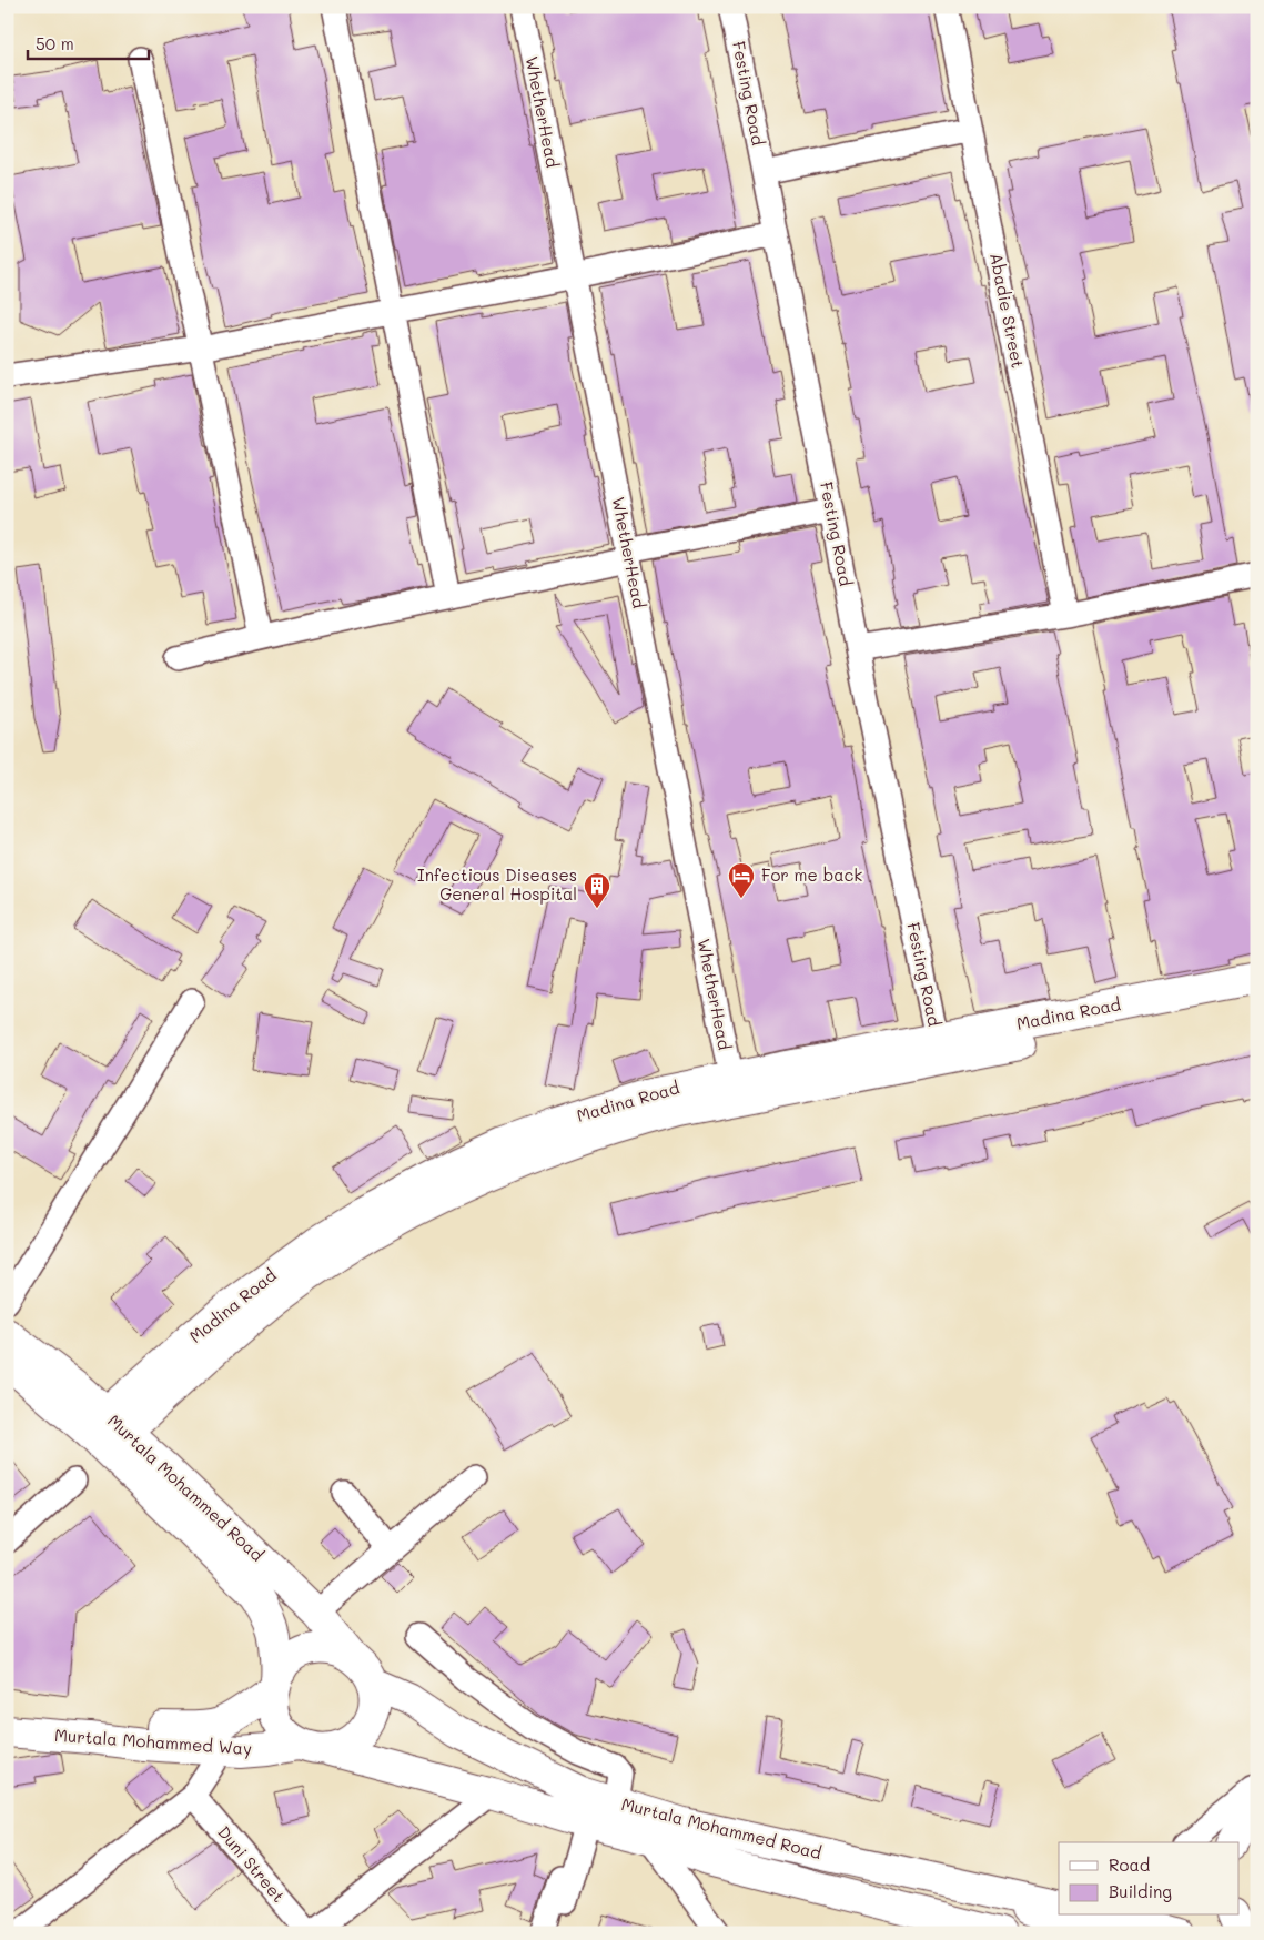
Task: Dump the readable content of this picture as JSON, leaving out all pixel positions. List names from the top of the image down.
{
  "streets": {
    "main road": ["Madina Road", "Murtala Mohammed Road", "Murtala Mohammed Way"],
    "street": [
      "Festing Road",
      "WhetherHead",
      "Abadie Street",
      "Duni Street"
    ]
  },
  "crossings": [
    ["Festing Road", "Madina Road"],
    ["WhetherHead", "Madina Road"],
    ["Madina Road", "Murtala Mohammed Road"],
    ["Murtala Mohammed Road", "Murtala Mohammed Way"]
  ],
  "places": {
    "hotel": ["For me back"],
    "building": ["Infectious Diseases General Hospital"]
  },
  "legend": ["Road", "Building"],
  "scale_bar": "50 m"
}
